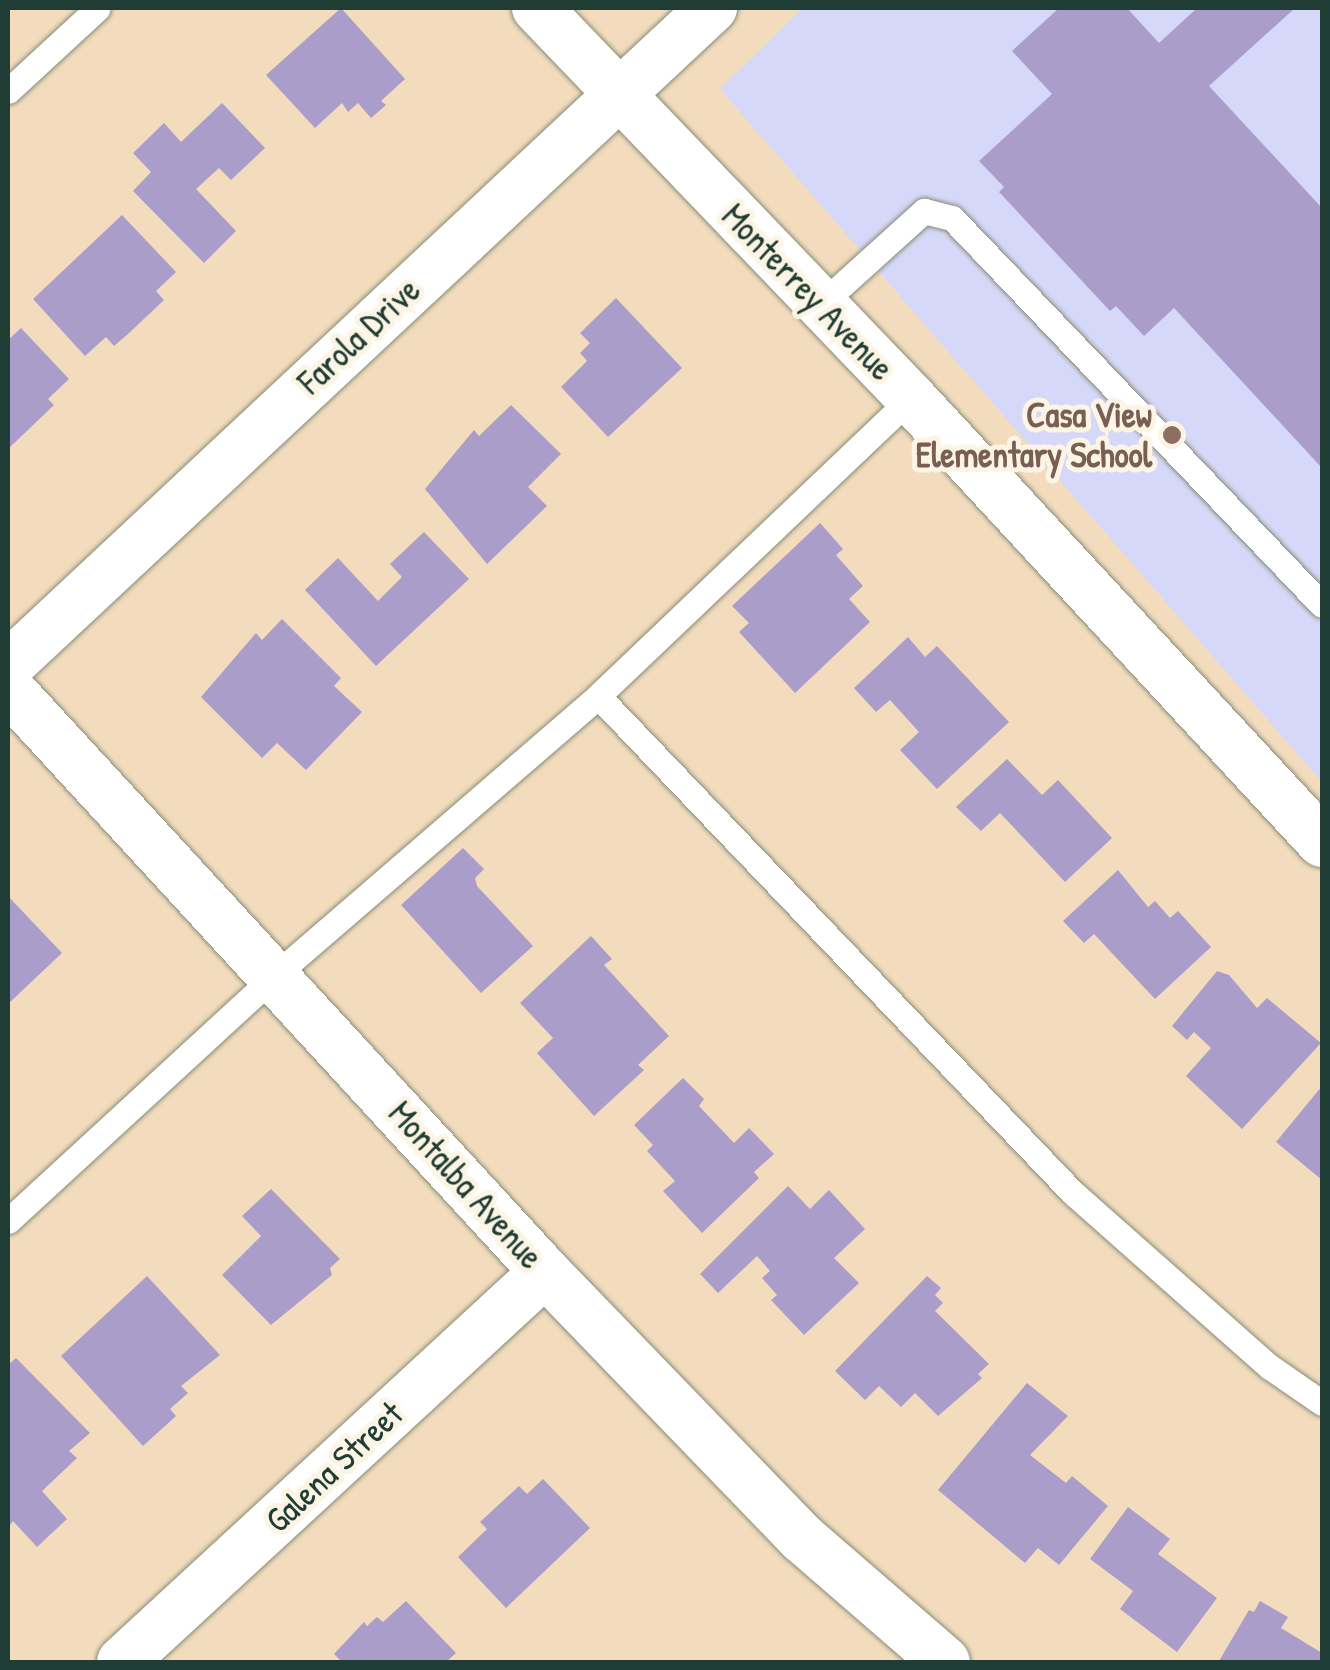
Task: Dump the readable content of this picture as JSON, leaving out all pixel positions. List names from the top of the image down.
{
  "streets": {
    "street": [
      "Monterrey Avenue",
      "Farola Drive",
      "Montalba Avenue",
      "Galena Street"
    ]
  },
  "crossings": [
    ["Monterrey Avenue", "Farola Drive"],
    ["Montalba Avenue", "Galena Street"]
  ],
  "places": ["Casa View Elementary School"]
}
